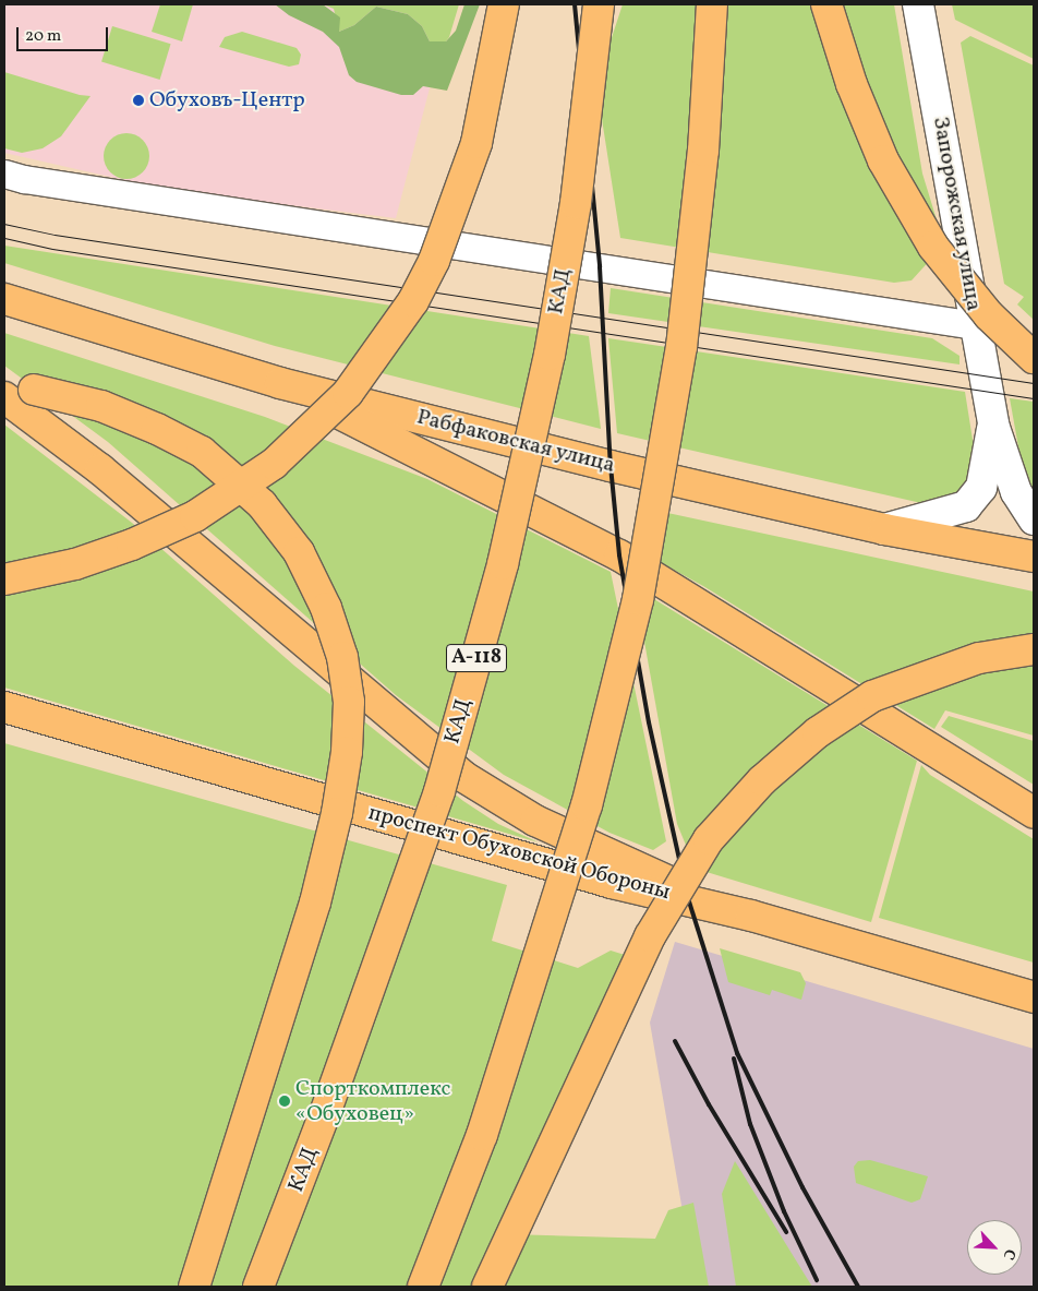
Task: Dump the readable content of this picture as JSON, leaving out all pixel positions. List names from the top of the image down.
{
  "streets": {
    "main road": [
      "КАД",
      "Рабфаковская улица",
      "А-118",
      "проспект Обуховской Обороны"
    ],
    "street": ["Запорожская улица"]
  },
  "places": ["Обуховъ-Центр", "Спорткомплекс «Обуховец»"],
  "scale_bar": "20 m",
  "north": "bottom right"
}
